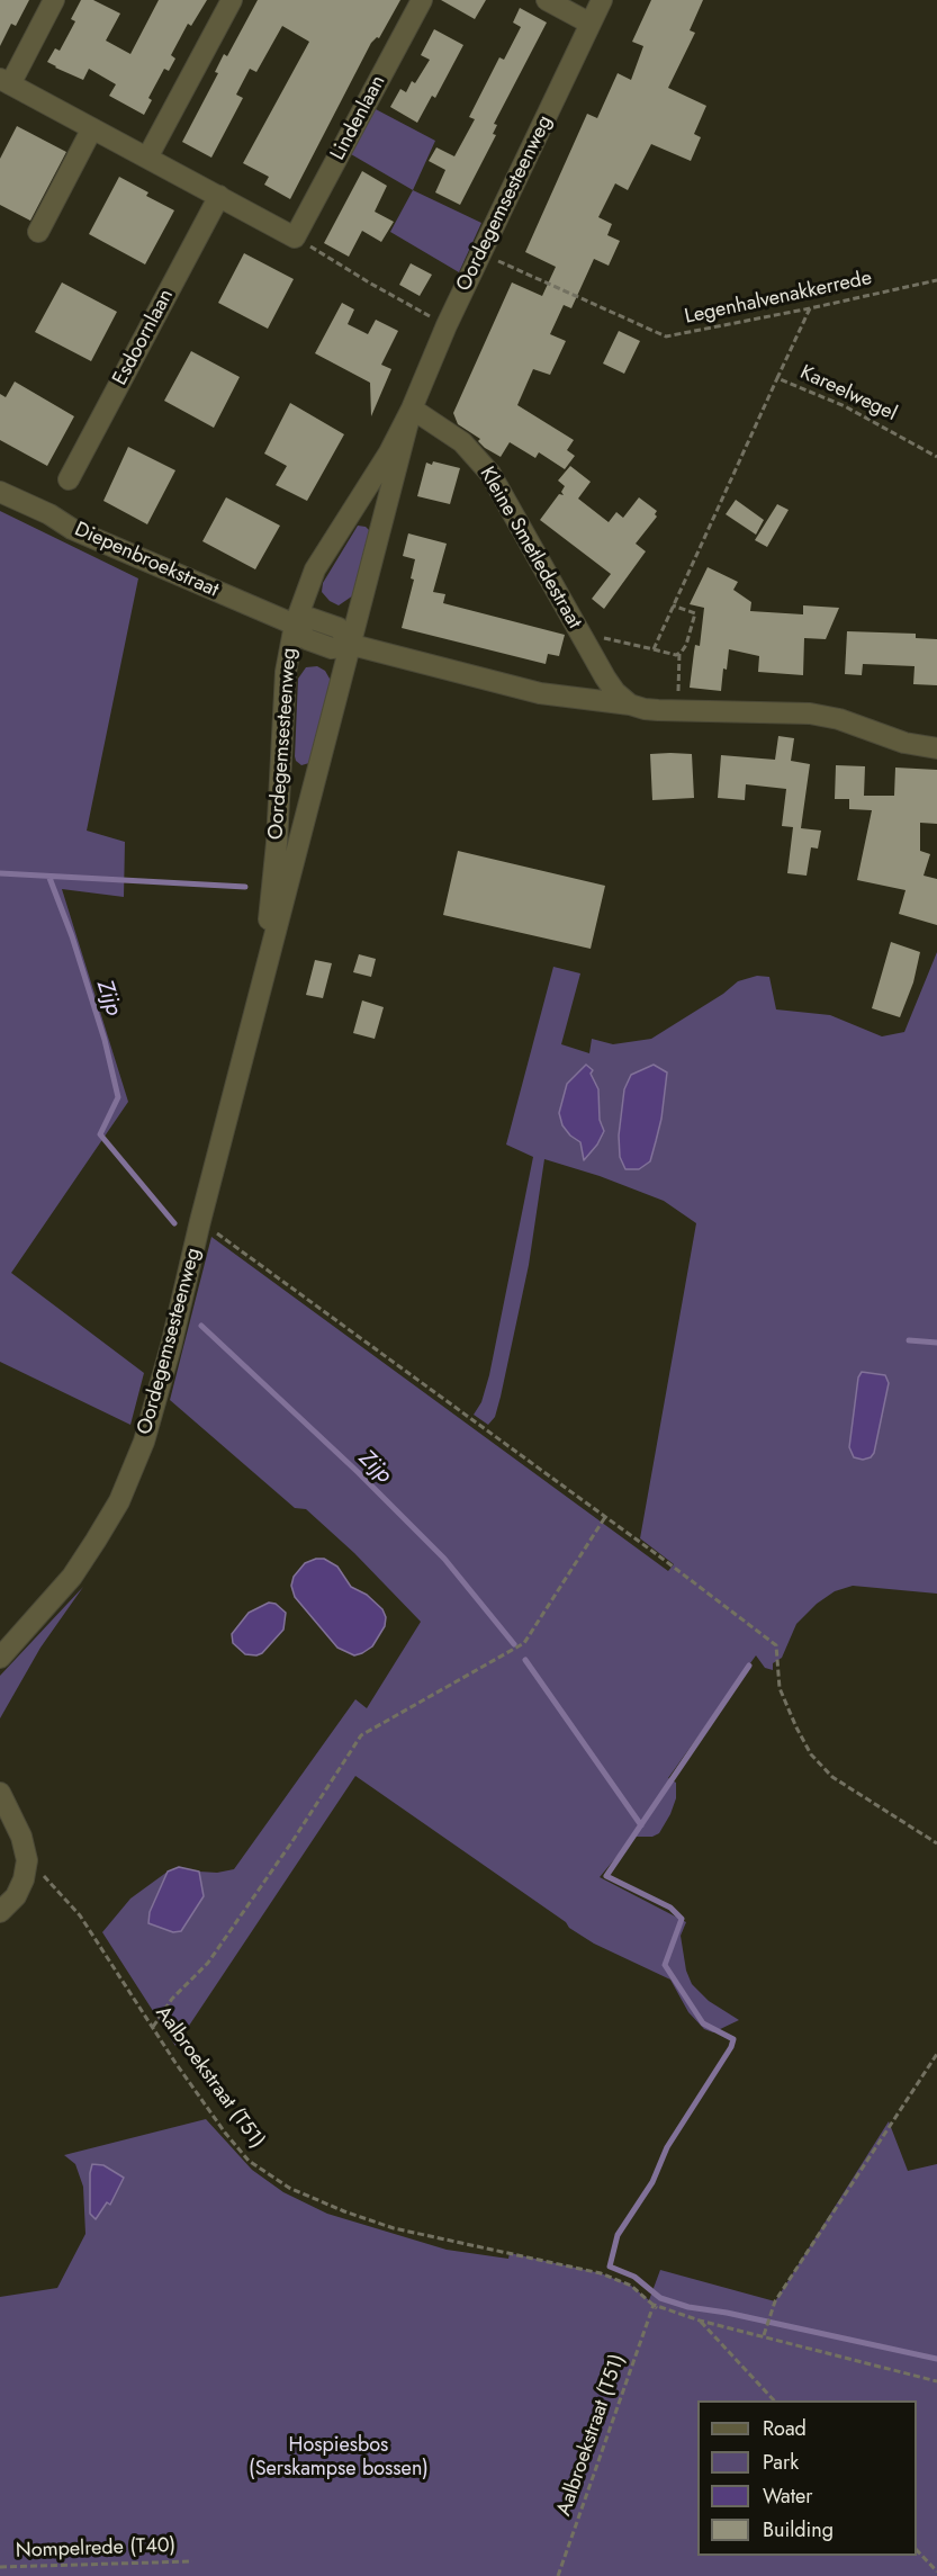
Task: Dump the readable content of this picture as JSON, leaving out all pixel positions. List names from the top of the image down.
{
  "streets": {
    "street": [
      "Lindenlaan",
      "Oordegemsesteenweg",
      "Esdoornlaan",
      "Kleine Smetledestraat",
      "Diepenbroekstraat"
    ],
    "path": [
      "Legenhalvenakkerrede",
      "Kareelwegel",
      "Aalbroekstraat (T51)",
      "Nompelrede (T40)"
    ]
  },
  "crossings": [
    ["Oordegemsesteenweg", "Legenhalvenakkerrede"],
    ["Oordegemsesteenweg", "Kleine Smetledestraat"],
    ["Oordegemsesteenweg", "Diepenbroekstraat"],
    ["Legenhalvenakkerrede", "Kareelwegel"]
  ],
  "water": ["Zijp"],
  "parks": ["Hospiesbos (Serskampse bossen)"],
  "legend": [
    "Road",
    "Park",
    "Water",
    "Building"
  ]
}
